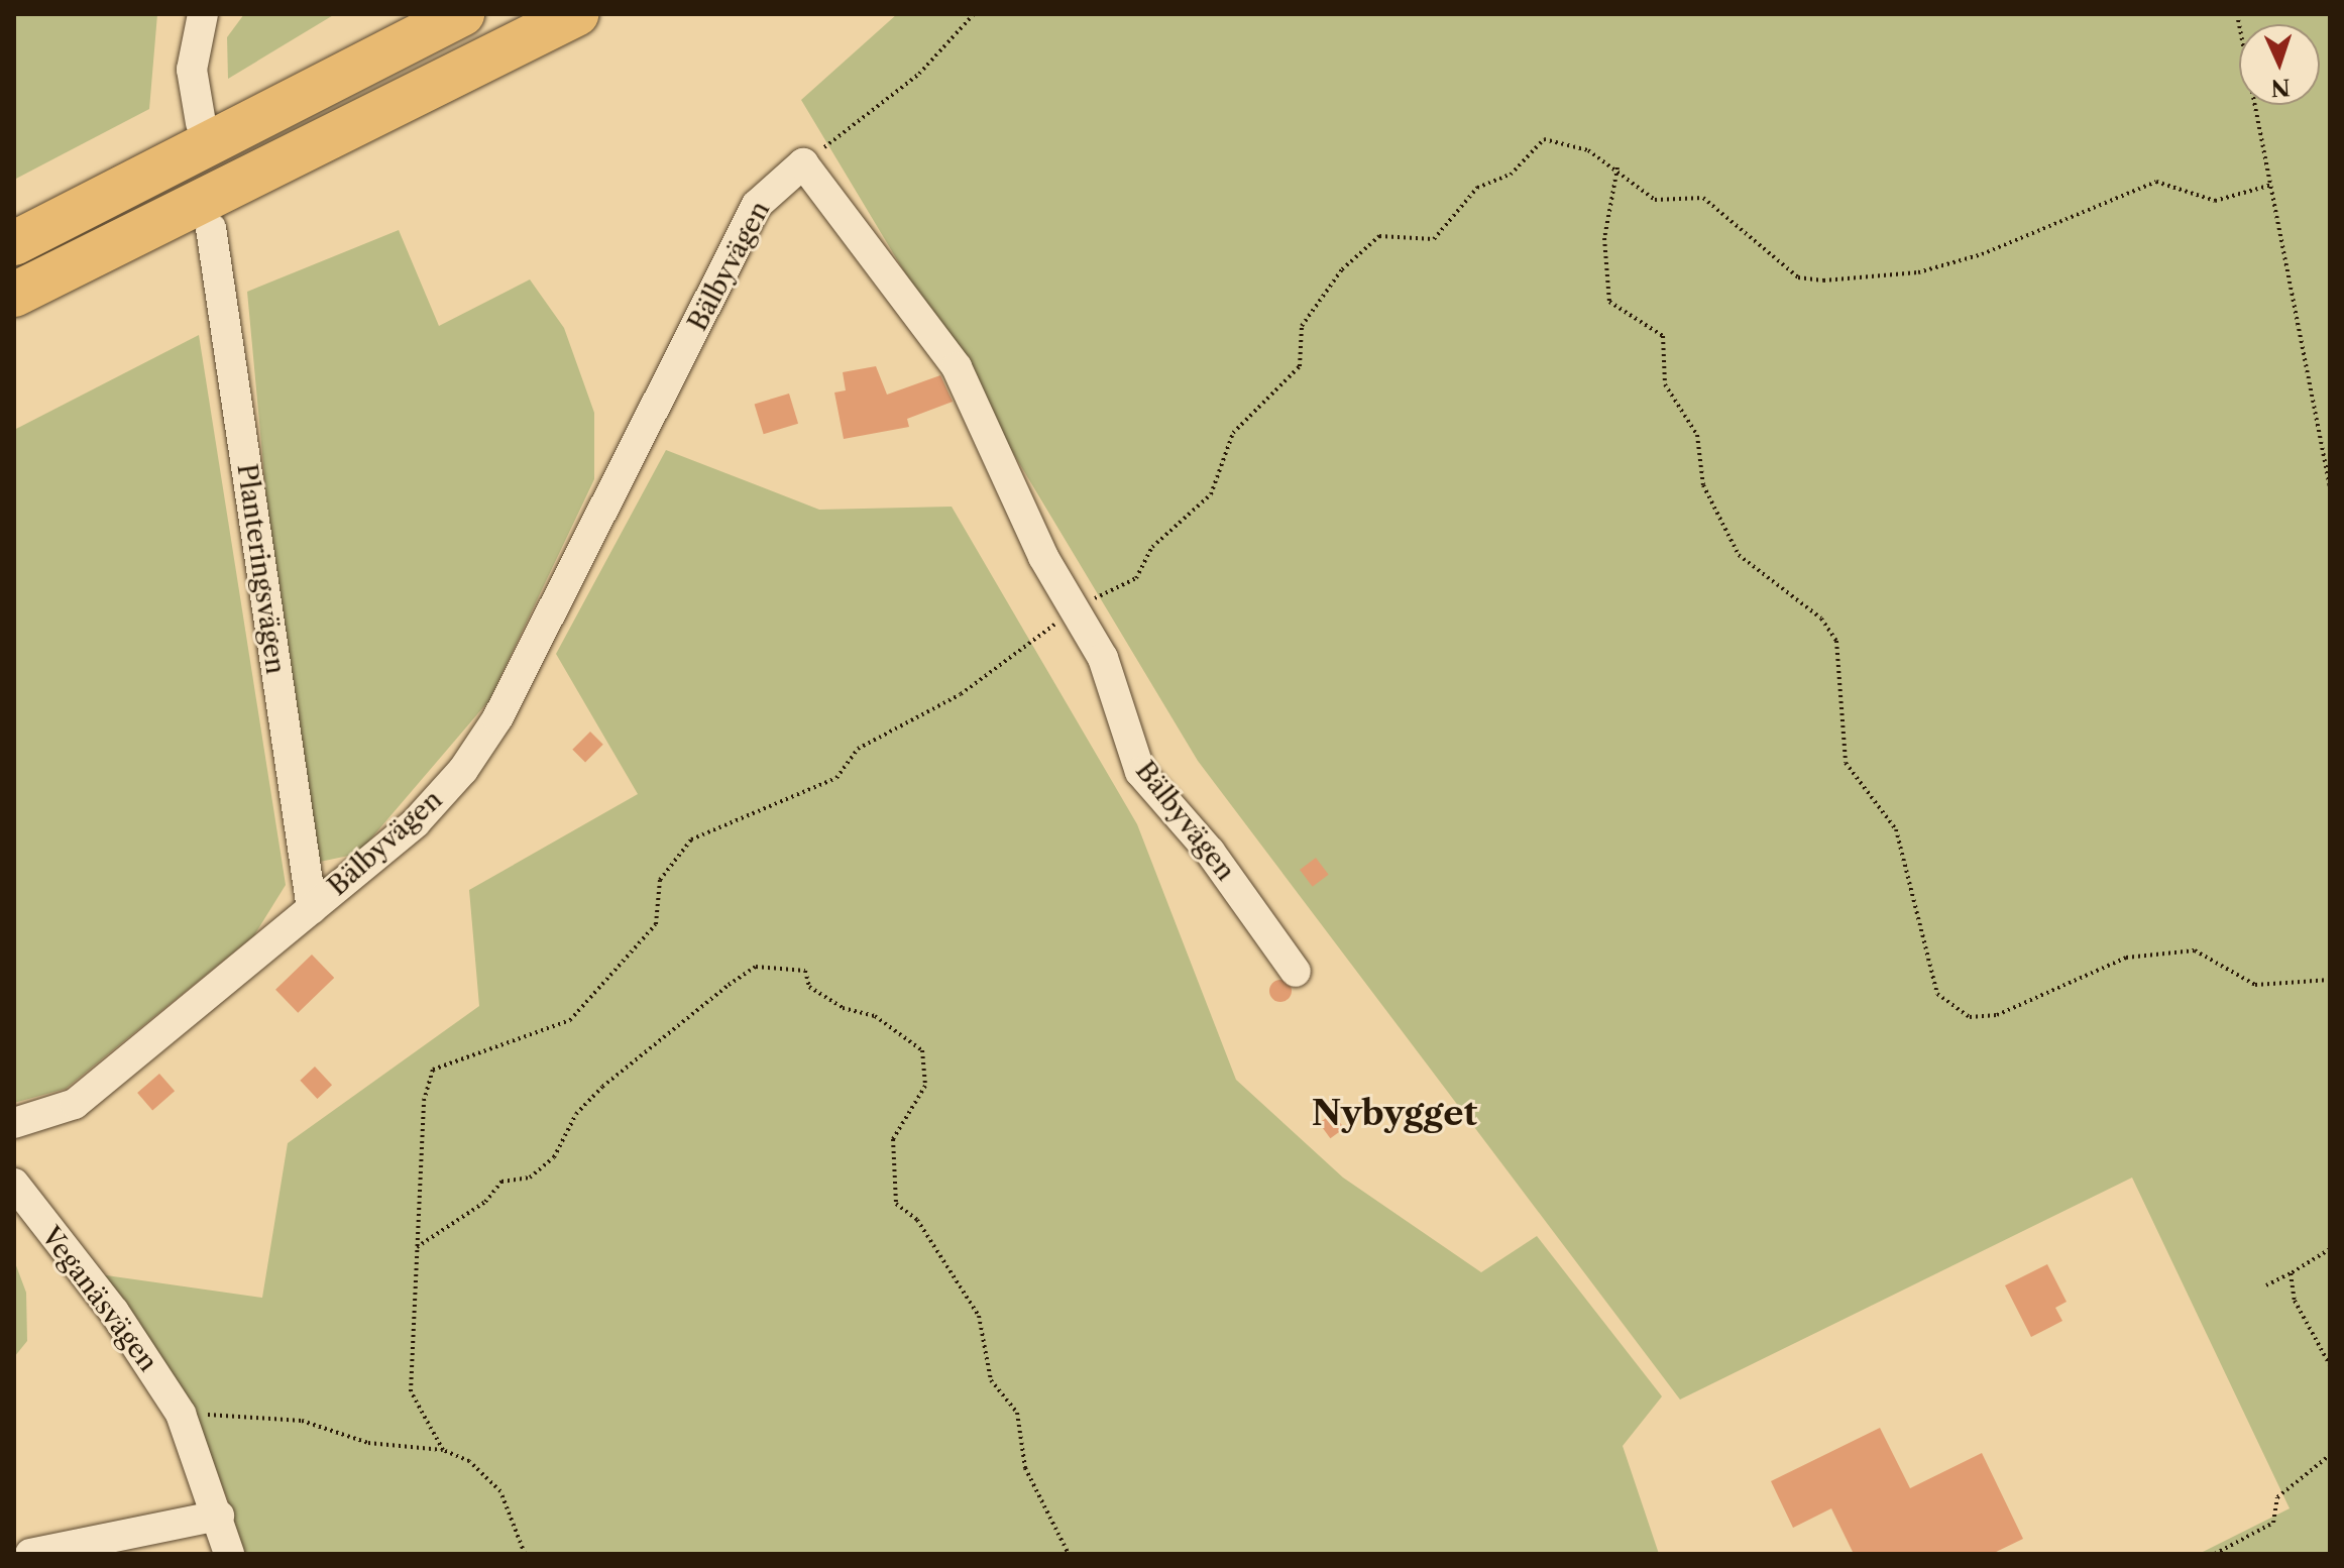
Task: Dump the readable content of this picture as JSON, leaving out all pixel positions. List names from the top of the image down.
{
  "streets": {
    "street": ["Bälbyvägen", "Planteringsvägen", "Veganäsvägen"]
  },
  "crossings": [
    ["Bälbyvägen", "Planteringsvägen"]
  ],
  "districts": ["Nybygget"],
  "north": "bottom"
}
